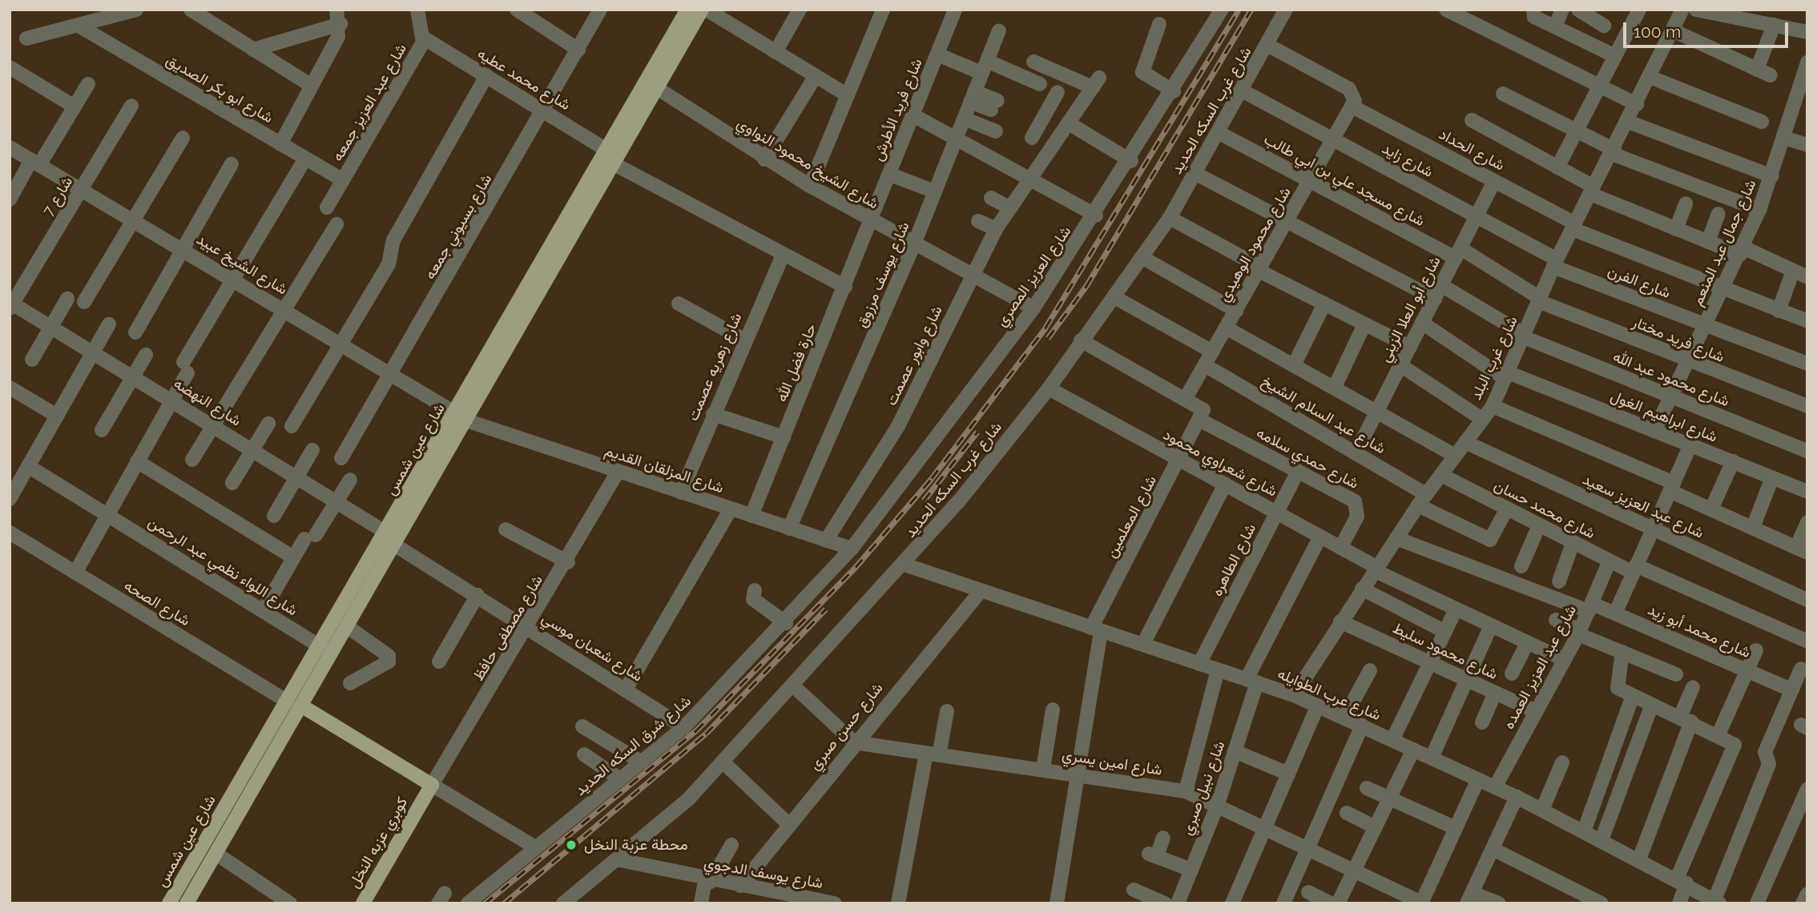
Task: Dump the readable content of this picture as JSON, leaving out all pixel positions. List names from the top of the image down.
{
  "streets": {
    "main road": [
      "شارع عين شمس",
      "شارع الصحه",
      "شارع مصطفى حافظ",
      "كوبري عزبه النخل"
    ],
    "street": [
      "شارع محمد عطيه",
      "شارع ابو بكر الصديق",
      "شارع عبد العزيز جمعه",
      "شارع فريد الأطرش",
      "شارع غرب السكه الحديد",
      "شارع الحداد",
      "شارع زايد",
      "شارع الشيخ محمود النواوي",
      "شارع مسجد علي بن ابي طالب",
      "شارع 7",
      "شارع بسيوني جمعه",
      "شارع جمال عبد المنعم",
      "شارع محمود الوهيدي",
      "شارع الشيخ عبيد",
      "شارع يوسف مرزوق",
      "شارع العزيز المصري",
      "شارع الفرن",
      "شارع أبو العلا الزيني",
      "شارع فريد مختار",
      "شارع وابور عصمت",
      "شارع غرب البلد",
      "حارة فضل الله",
      "شارع زهريه عصمت",
      "شارع محمود عبد الله",
      "شارع النهضه",
      "شارع عبد السلام الشيخ",
      "شارع ابراهيم الغول",
      "شارع حمدي سلامه",
      "شارع شعراوي محمود",
      "شارع المزلقان القديم",
      "شارع عبد العزيز سعيد",
      "شارع محمد حسان",
      "شارع المعلمين",
      "شارع الطاهره",
      "شارع اللواء نظمي عبد الرحمن",
      "شارع محمد أبو زيد",
      "شارع شعبان موسي",
      "شارع محمود سليط",
      "شارع عبد العزيز العمده",
      "شارع عرب الطوايله",
      "شارع حسن صبري",
      "شارع شرق السكه الحديد",
      "شارع امين يسري",
      "شارع نبيل صبري",
      "شارع يوسف الدجوي"
    ]
  },
  "crossings": [
    ["شارع محمد عطيه", "شارع عبد العزيز جمعه"],
    ["شارع محمد عطيه", "شارع بسيوني جمعه"],
    ["شارع محمد عطيه", "حارة فضل الله"],
    ["شارع محمد عطيه", "شارع زهريه عصمت"],
    ["شارع محمد عطيه", "شارع عين شمس"],
    ["شارع ابو بكر الصديق", "شارع عبد العزيز جمعه"],
    ["شارع فريد الأطرش", "شارع الشيخ محمود النواوي"],
    ["شارع فريد الأطرش", "حارة فضل الله"],
    ["شارع غرب السكه الحديد", "شارع زايد"],
    ["شارع غرب السكه الحديد", "شارع مسجد علي بن ابي طالب"],
    ["شارع غرب السكه الحديد", "شارع شعراوي محمود"],
    ["شارع غرب السكه الحديد", "شارع عرب الطوايله"],
    ["شارع غرب السكه الحديد", "شارع يوسف الدجوي"],
    ["شارع الحداد", "شارع جمال عبد المنعم"],
    ["شارع الحداد", "شارع محمود الوهيدي"],
    ["شارع الحداد", "شارع أبو العلا الزيني"],
    ["شارع الحداد", "شارع غرب البلد"],
    ["شارع زايد", "شارع محمود الوهيدي"],
    ["شارع زايد", "شارع الفرن"],
    ["شارع زايد", "شارع أبو العلا الزيني"],
    ["شارع زايد", "شارع غرب البلد"],
    ["شارع الشيخ محمود النواوي", "شارع يوسف مرزوق"],
    ["شارع الشيخ محمود النواوي", "شارع العزيز المصري"],
    ["شارع الشيخ محمود النواوي", "شارع وابور عصمت"],
    ["شارع الشيخ محمود النواوي", "حارة فضل الله"],
    ["شارع الشيخ محمود النواوي", "شارع عين شمس"],
    ["شارع مسجد علي بن ابي طالب", "شارع محمود الوهيدي"],
    ["شارع مسجد علي بن ابي طالب", "شارع أبو العلا الزيني"],
    ["شارع مسجد علي بن ابي طالب", "شارع فريد مختار"],
    ["شارع مسجد علي بن ابي طالب", "شارع غرب البلد"],
    ["شارع 7", "شارع الشيخ عبيد"],
    ["شارع 7", "شارع النهضه"],
    ["شارع بسيوني جمعه", "شارع الشيخ عبيد"],
    ["شارع جمال عبد المنعم", "شارع الفرن"],
    ["شارع جمال عبد المنعم", "شارع فريد مختار"],
    ["شارع جمال عبد المنعم", "شارع محمود عبد الله"],
    ["شارع جمال عبد المنعم", "شارع ابراهيم الغول"],
    ["شارع محمود الوهيدي", "شارع عبد السلام الشيخ"],
    ["شارع الشيخ عبيد", "شارع عين شمس"],
    ["شارع الشيخ عبيد", "شارع المزلقان القديم"],
    ["شارع يوسف مرزوق", "شارع المزلقان القديم"],
    ["شارع العزيز المصري", "شارع المزلقان القديم"],
    ["شارع العزيز المصري", "شارع شرق السكه الحديد"],
    ["شارع الفرن", "شارع غرب البلد"],
    ["شارع أبو العلا الزيني", "شارع محمود عبد الله"],
    ["شارع أبو العلا الزيني", "شارع عبد السلام الشيخ"],
    ["شارع أبو العلا الزيني", "شارع ابراهيم الغول"],
    ["شارع فريد مختار", "شارع غرب البلد"],
    ["شارع وابور عصمت", "شارع المزلقان القديم"],
    ["شارع غرب البلد", "شارع محمود عبد الله"],
    ["شارع غرب البلد", "شارع عبد السلام الشيخ"],
    ["شارع غرب البلد", "شارع ابراهيم الغول"],
    ["شارع غرب البلد", "شارع شعراوي محمود"],
    ["شارع غرب البلد", "شارع عبد العزيز سعيد"],
    ["شارع غرب البلد", "شارع محمد حسان"],
    ["شارع غرب البلد", "شارع محمود سليط"],
    ["شارع غرب البلد", "شارع عرب الطوايله"],
    ["حارة فضل الله", "شارع المزلقان القديم"],
    ["شارع زهريه عصمت", "شارع المزلقان القديم"],
    ["شارع النهضه", "شارع عين شمس"],
    ["شارع النهضه", "شارع شعبان موسي"],
    ["شارع عبد السلام الشيخ", "شارع محمد حسان"],
    ["شارع عين شمس", "شارع المزلقان القديم"],
    ["شارع عين شمس", "شارع اللواء نظمي عبد الرحمن"],
    ["شارع عين شمس", "شارع الصحه"],
    ["شارع عين شمس", "شارع شعبان موسي"],
    ["شارع حمدي سلامه", "شارع شعراوي محمود"],
    ["شارع حمدي سلامه", "شارع المعلمين"],
    ["شارع حمدي سلامه", "شارع الطاهره"],
    ["شارع شعراوي محمود", "شارع المعلمين"],
    ["شارع شعراوي محمود", "شارع الطاهره"],
    ["شارع شعراوي محمود", "شارع عبد العزيز العمده"],
    ["شارع شعراوي محمود", "شارع نبيل صبري"],
    ["شارع المزلقان القديم", "شارع مصطفى حافظ"],
    ["شارع المزلقان القديم", "شارع شرق السكه الحديد"],
    ["شارع محمد حسان", "شارع عبد العزيز العمده"],
    ["شارع المعلمين", "شارع عرب الطوايله"],
    ["شارع المعلمين", "شارع امين يسري"],
    ["شارع الطاهره", "شارع عرب الطوايله"],
    ["شارع الصحه", "شارع مصطفى حافظ"],
    ["شارع الصحه", "شارع شرق السكه الحديد"],
    ["شارع مصطفى حافظ", "شارع شعبان موسي"],
    ["شارع مصطفى حافظ", "كوبري عزبه النخل"],
    ["شارع محمد أبو زيد", "شارع عبد العزيز العمده"],
    ["شارع شعبان موسي", "شارع شرق السكه الحديد"],
    ["شارع محمود سليط", "شارع عبد العزيز العمده"],
    ["شارع عبد العزيز العمده", "شارع عرب الطوايله"],
    ["شارع عرب الطوايله", "شارع حسن صبري"],
    ["شارع عرب الطوايله", "شارع نبيل صبري"],
    ["شارع حسن صبري", "شارع امين يسري"],
    ["شارع حسن صبري", "شارع يوسف الدجوي"],
    ["شارع امين يسري", "شارع نبيل صبري"]
  ],
  "places": ["محطة عزبة النخل"],
  "scale_bar": "100 m"
}
